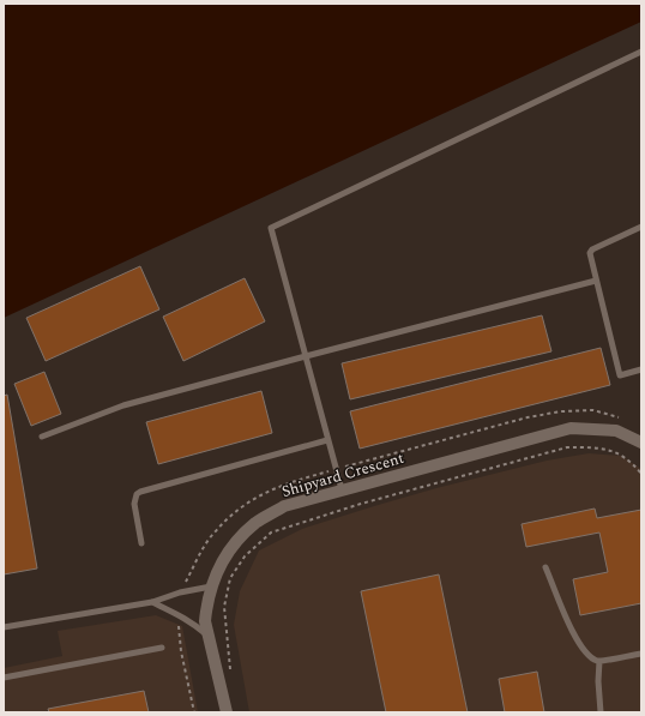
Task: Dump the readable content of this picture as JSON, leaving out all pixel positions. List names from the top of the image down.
{
  "streets": {
    "street": ["Shipyard Crescent"]
  }
}
